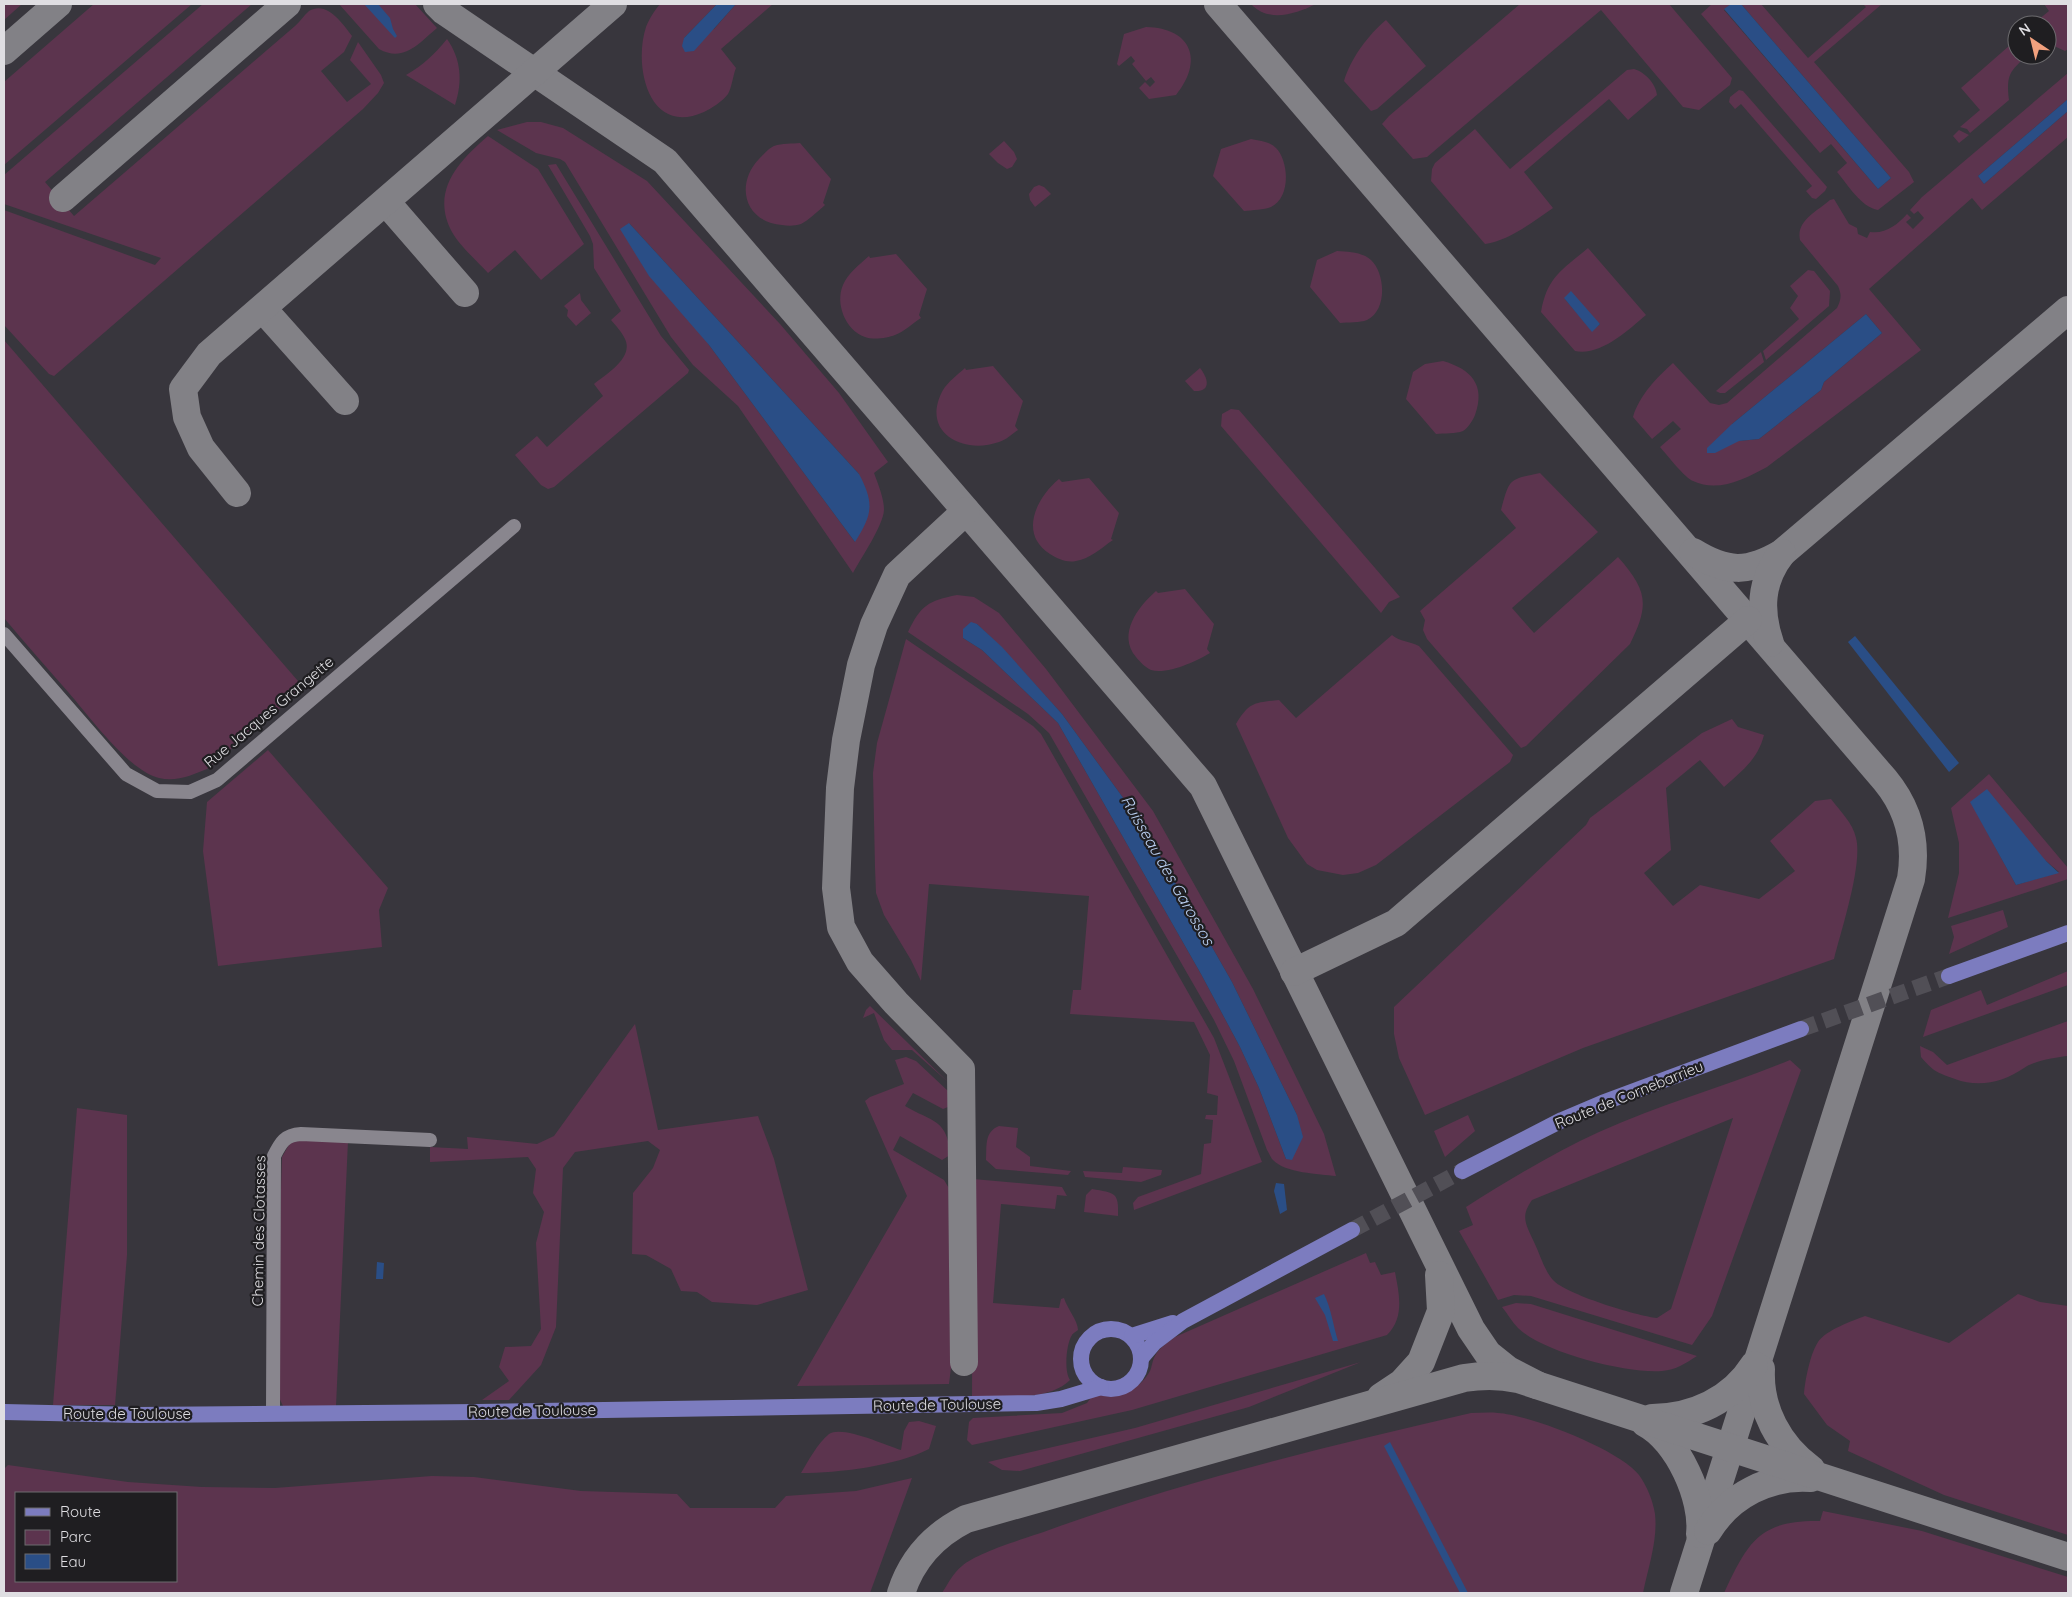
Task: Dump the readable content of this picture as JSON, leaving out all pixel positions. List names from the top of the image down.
{
  "streets": {
    "main road": ["Route de Cornebarrieu", "Route de Toulouse"],
    "street": ["Rue Jacques Grangette", "Chemin des Clotasses"]
  },
  "crossings": [
    ["Chemin des Clotasses", "Route de Toulouse"]
  ],
  "water": ["Ruisseau des Garossos"],
  "legend": ["Route", "Parc", "Eau"],
  "north": "top left"
}
